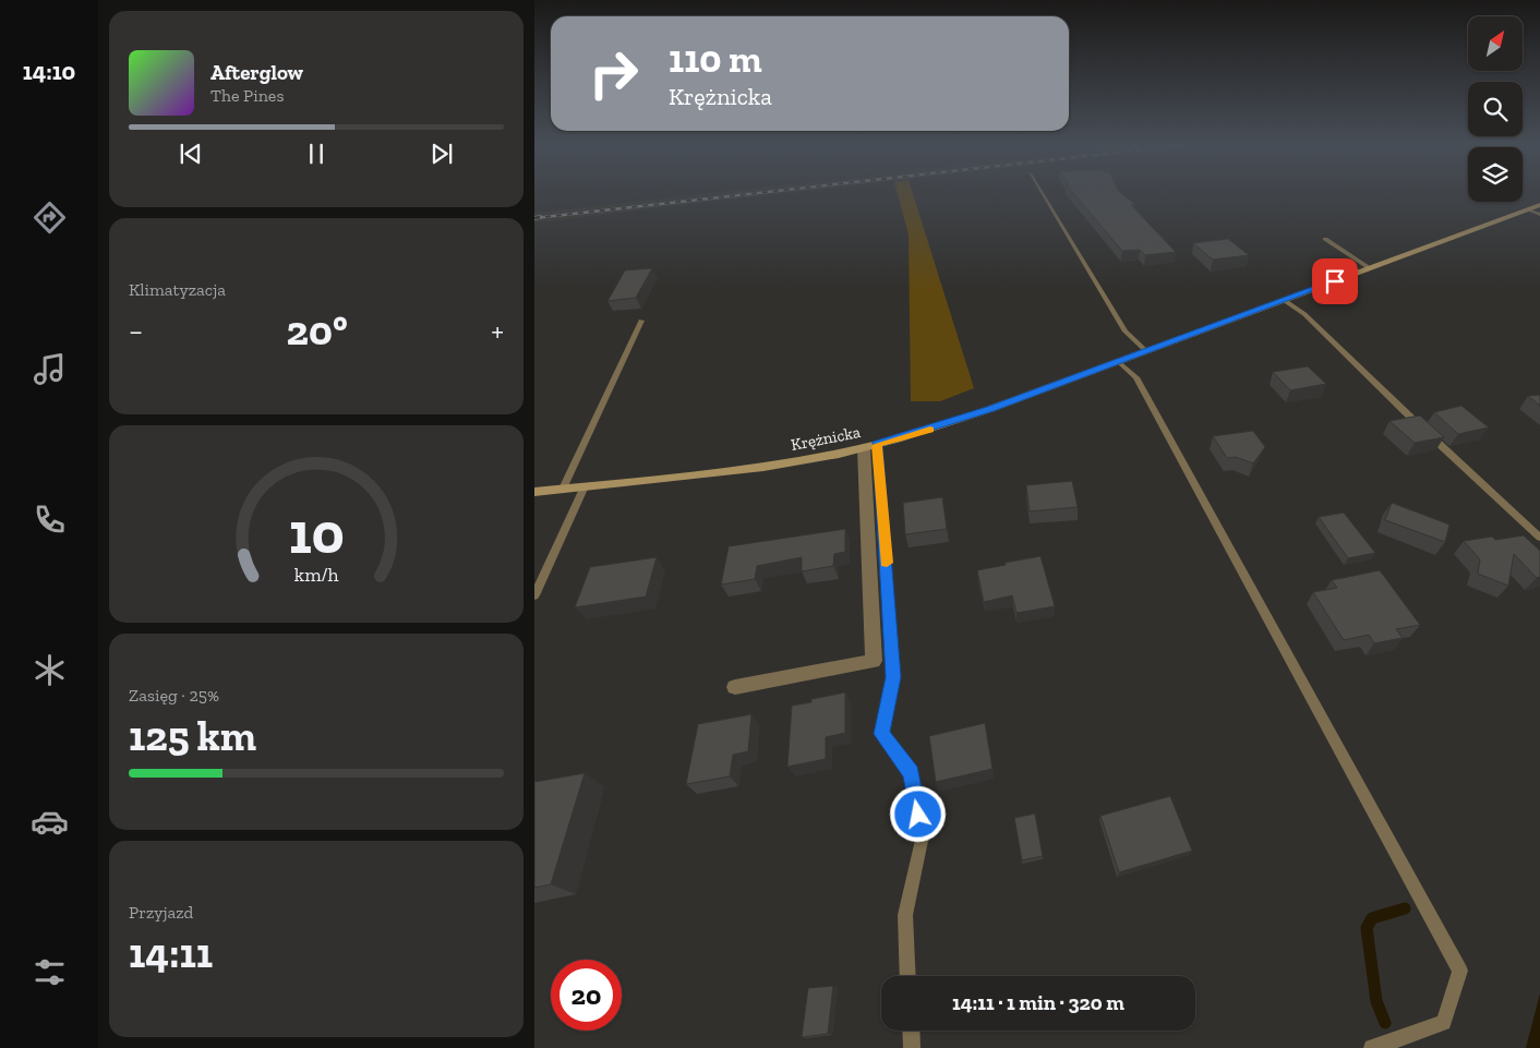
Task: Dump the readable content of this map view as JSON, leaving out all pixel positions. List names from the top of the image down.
{
  "streets": {
    "street": ["Krężnicka"]
  },
  "north": "top right",
  "page": {
    "tabs": "14:10",
    "turn": ["110 m", "Krężnicka"],
    "song": ["Afterglow", "The Pines"],
    "tile": [
      "Klimatyzacja",
      ["Zasięg · 25%", "125 km"],
      ["Przyjazd", "14:11"]
    ],
    "heat": ["−", "20°", "+"],
    "limit": "20",
    "trip": "14:11 · 1 min · 320 m",
    "gauge": ["10", "km/h"]
  }
}
